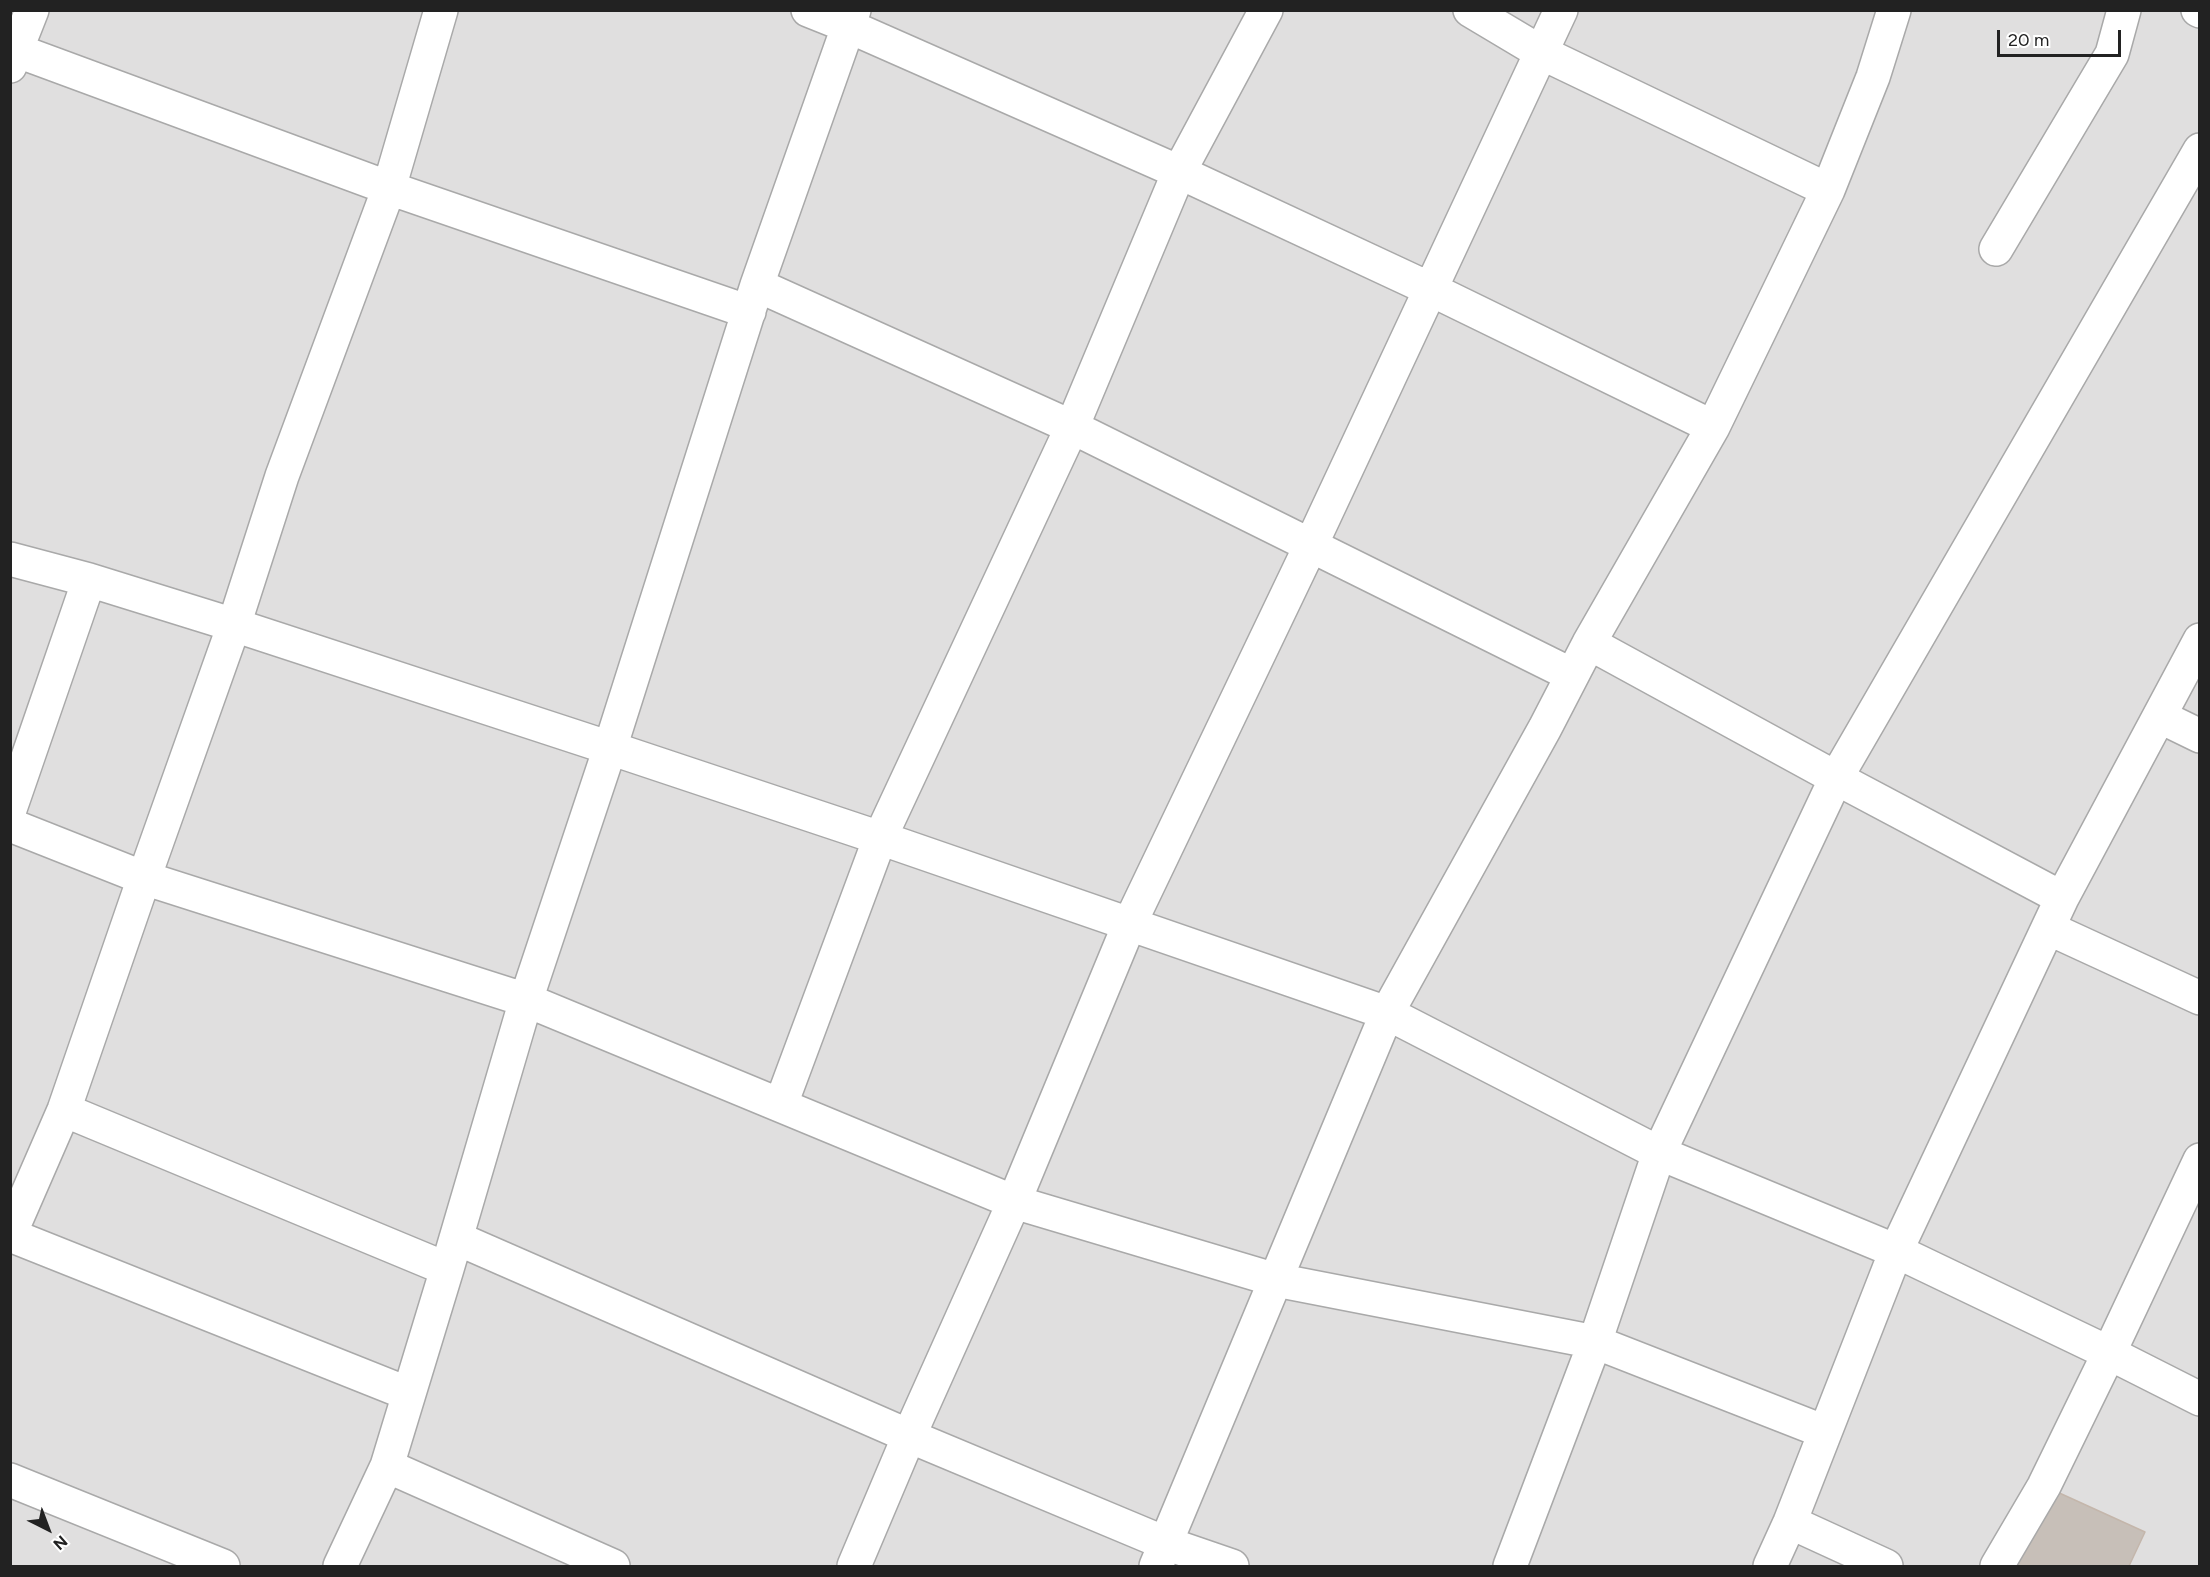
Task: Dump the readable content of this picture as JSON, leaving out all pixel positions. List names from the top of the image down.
{
  "scale_bar": "20 m",
  "north": "bottom right"
}
